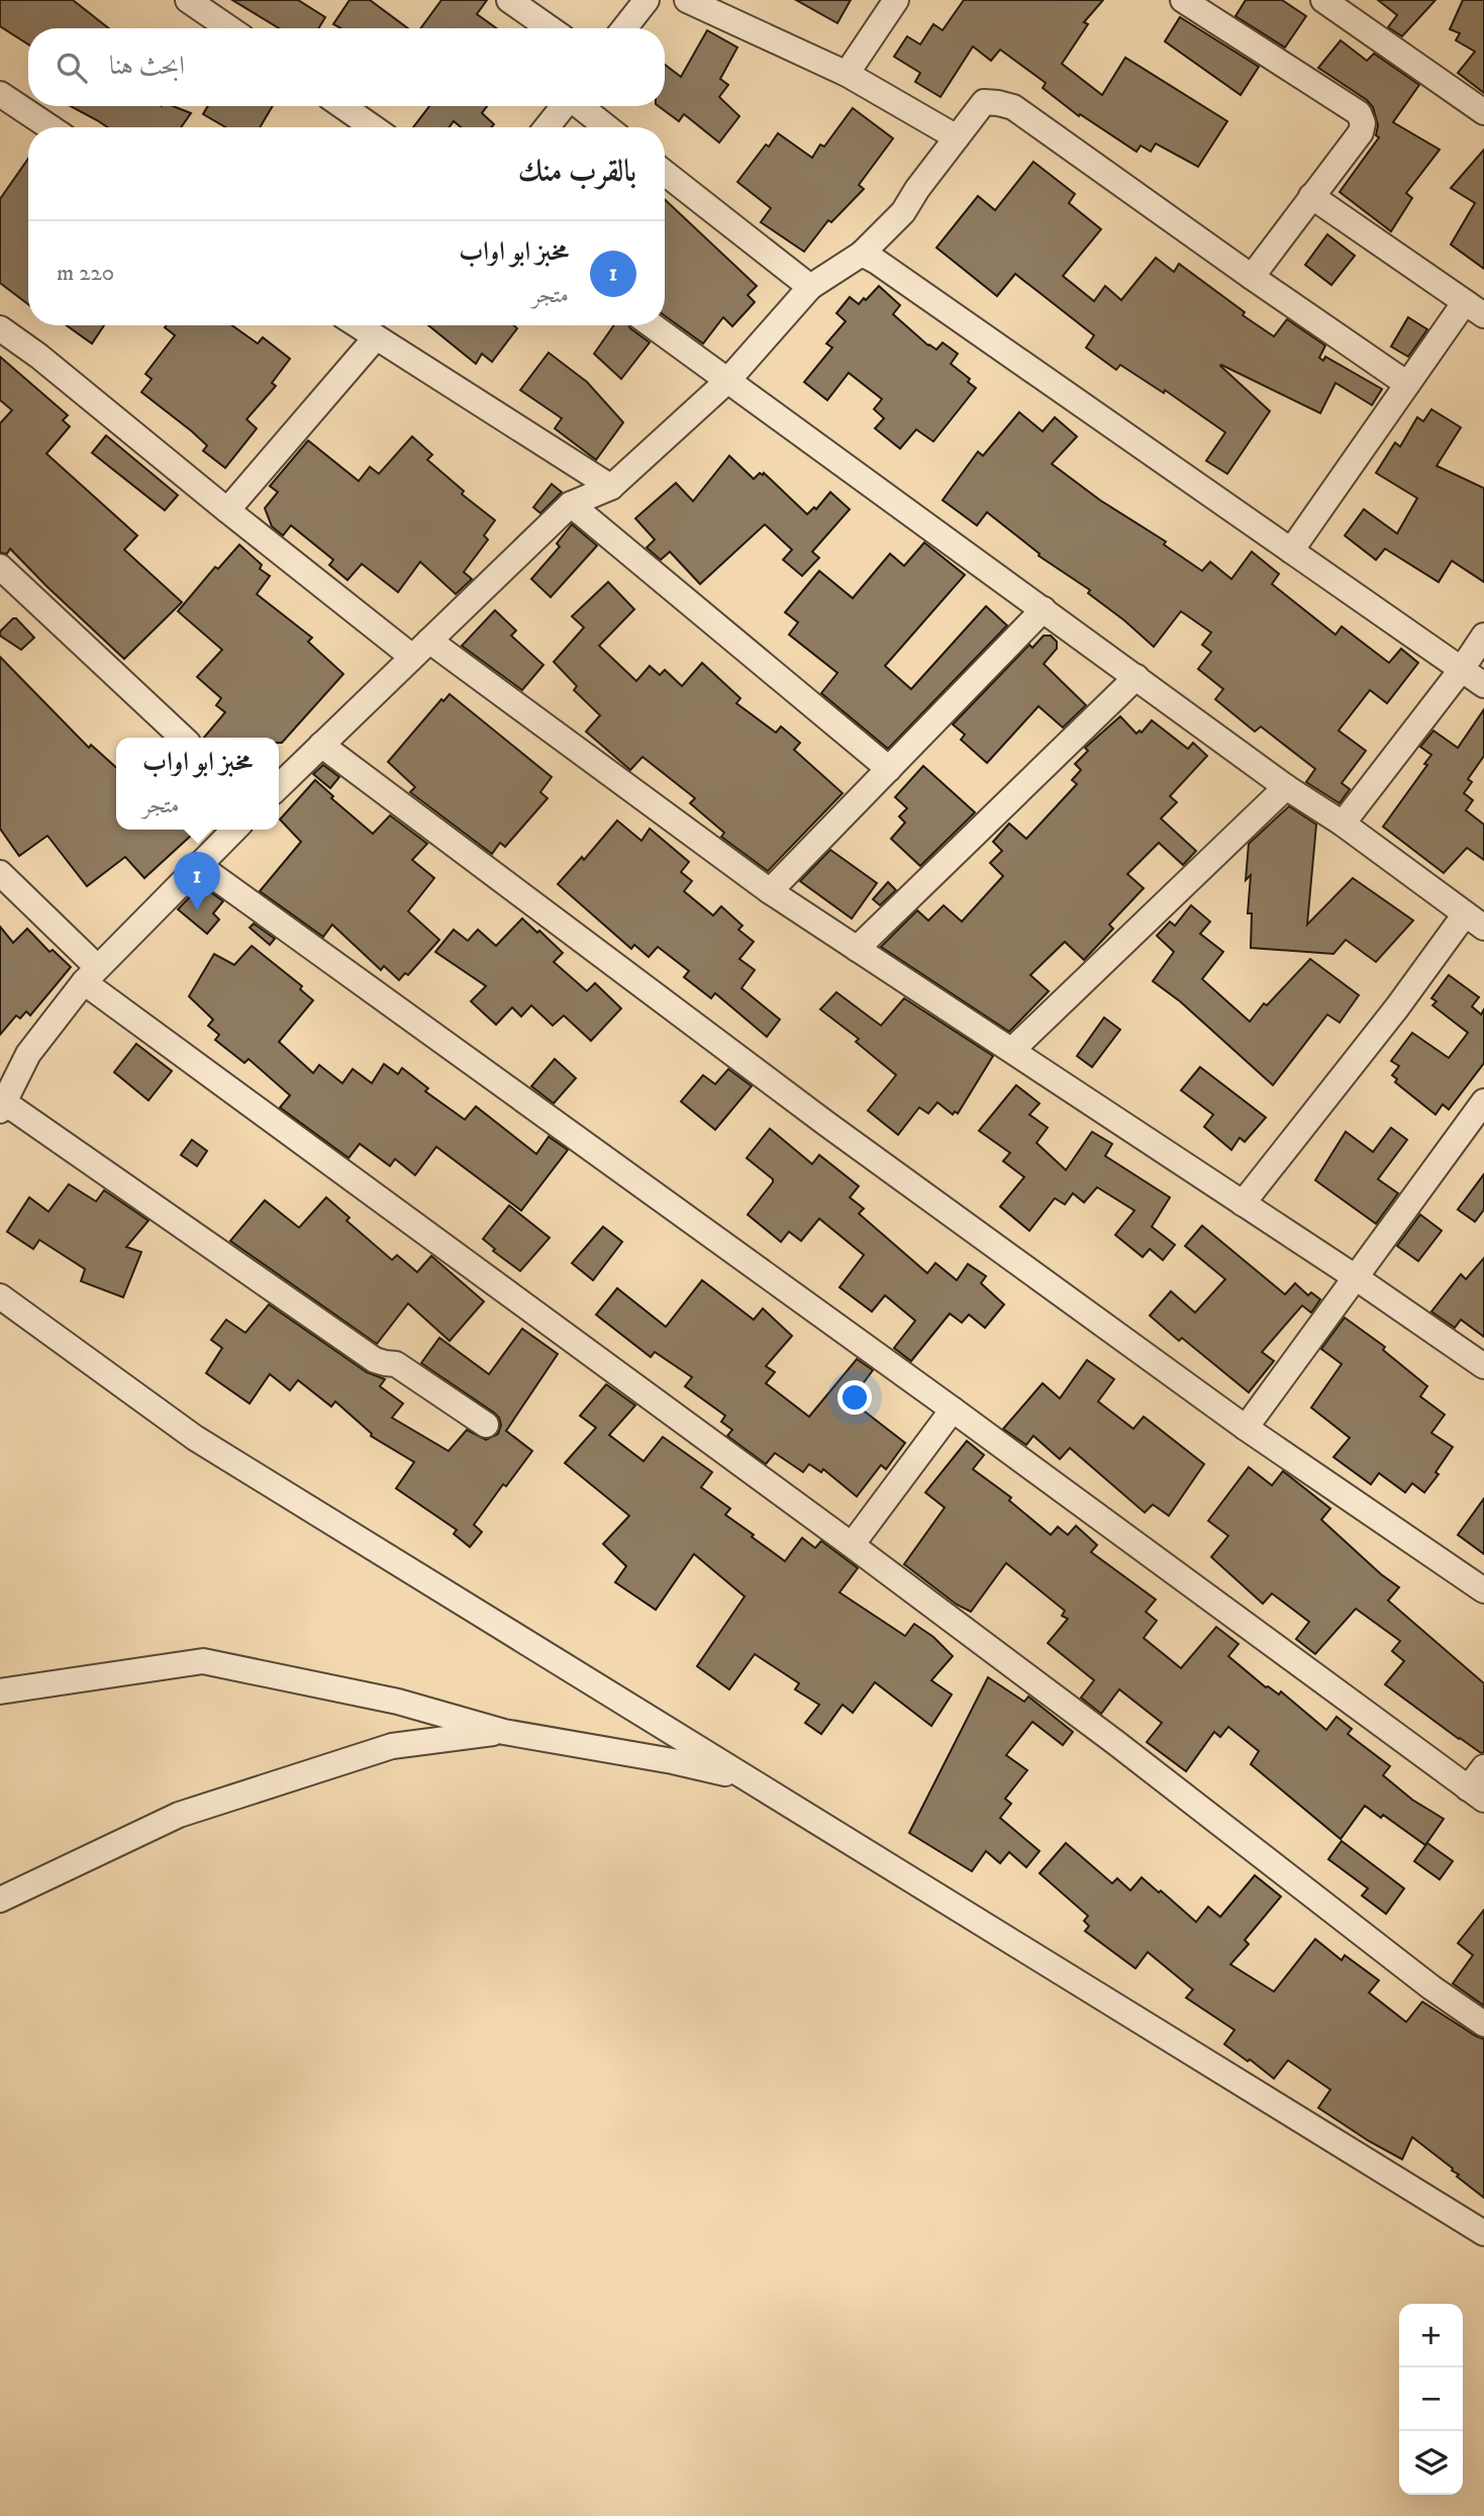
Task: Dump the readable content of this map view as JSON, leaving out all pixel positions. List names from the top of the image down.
{
  "page": {
    "search": "ابحث هنا",
    "heading": "بالقرب منك",
    "list": [
      {
        "mark": "1",
        "name": "مخبز ابو اواب",
        "note": "متجر",
        "value": "220 m"
      }
    ],
    "popup": ["مخبز ابو اواب", "متجر"],
    "pins": "1",
    "map_buttons": ["+", "−"]
  }
}
